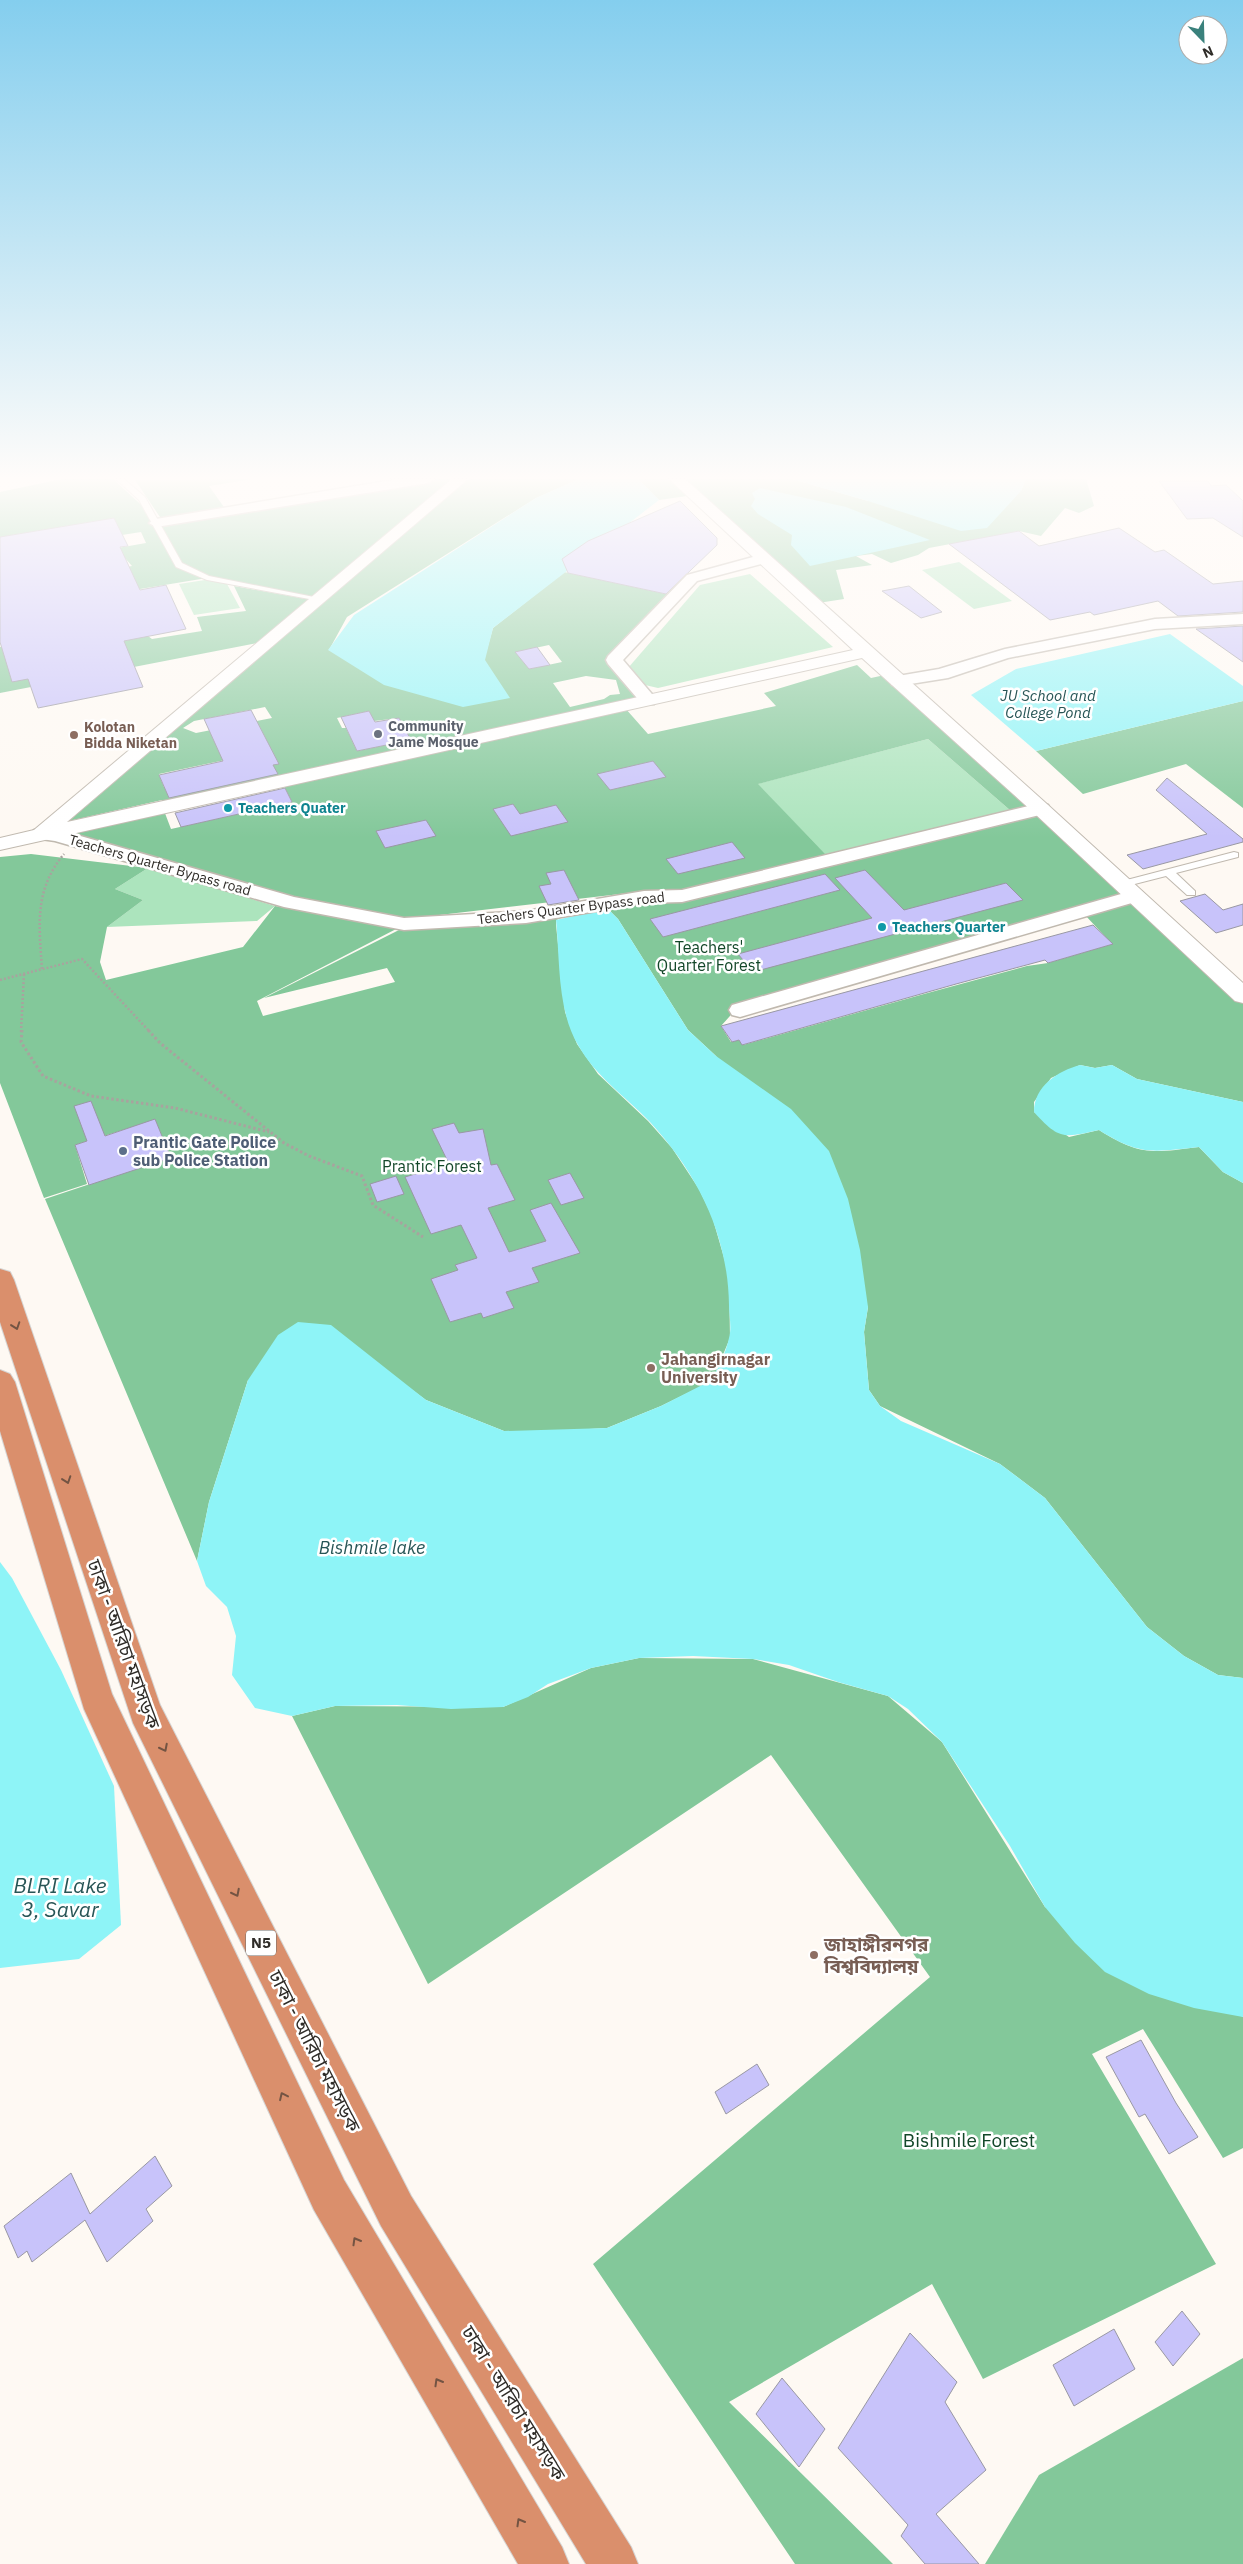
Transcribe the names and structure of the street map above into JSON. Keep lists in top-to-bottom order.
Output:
{
  "streets": {
    "highway": ["ঢাকা - আরিচা মহাসড়ক", "N5"],
    "street": ["Teachers Quarter Bypass road"]
  },
  "water": ["JU School and College Pond", "Bishmile lake", "BLRI Lake 3, Savar"],
  "parks": ["Teachers' Quarter Forest", "Prantic Forest", "Bishmile Forest"],
  "places": [
    "Community Jame Mosque",
    "Kolotan Bidda Niketan",
    "Teachers Quater",
    "Teachers Quarter",
    "Prantic Gate Police sub Police Station",
    "Jahangirnagar University",
    "জাহাঙ্গীরনগর বিশ্ববিদ্যালয়"
  ],
  "north": "bottom right"
}
